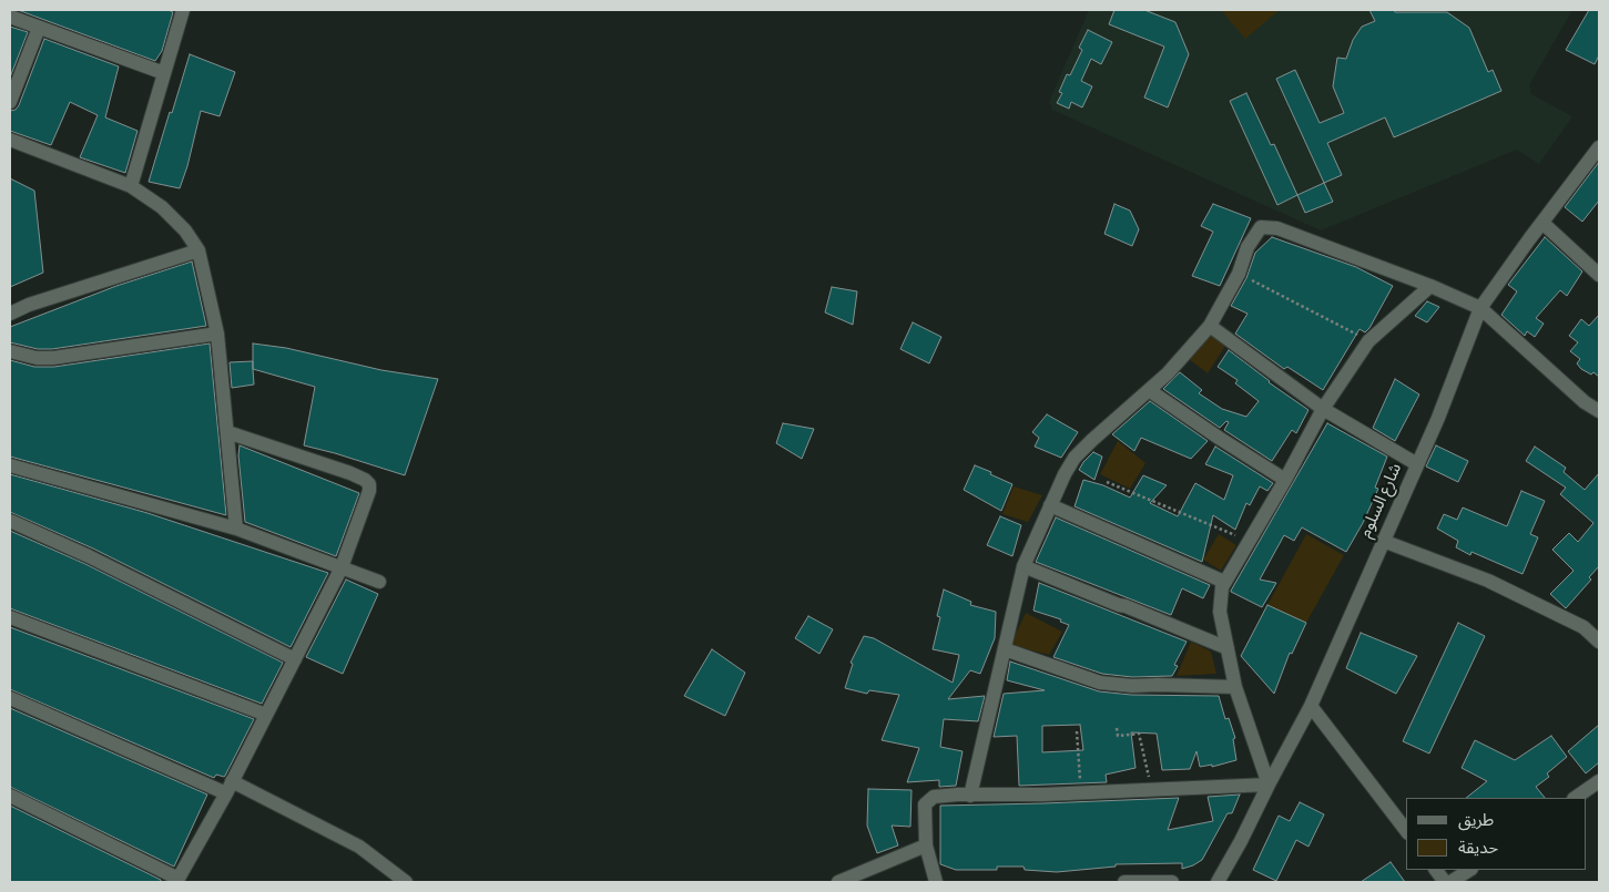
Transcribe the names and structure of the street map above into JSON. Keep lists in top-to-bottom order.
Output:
{
  "streets": {
    "street": ["شارع السلوم"]
  },
  "legend": ["طريق", "حديقة"]
}
